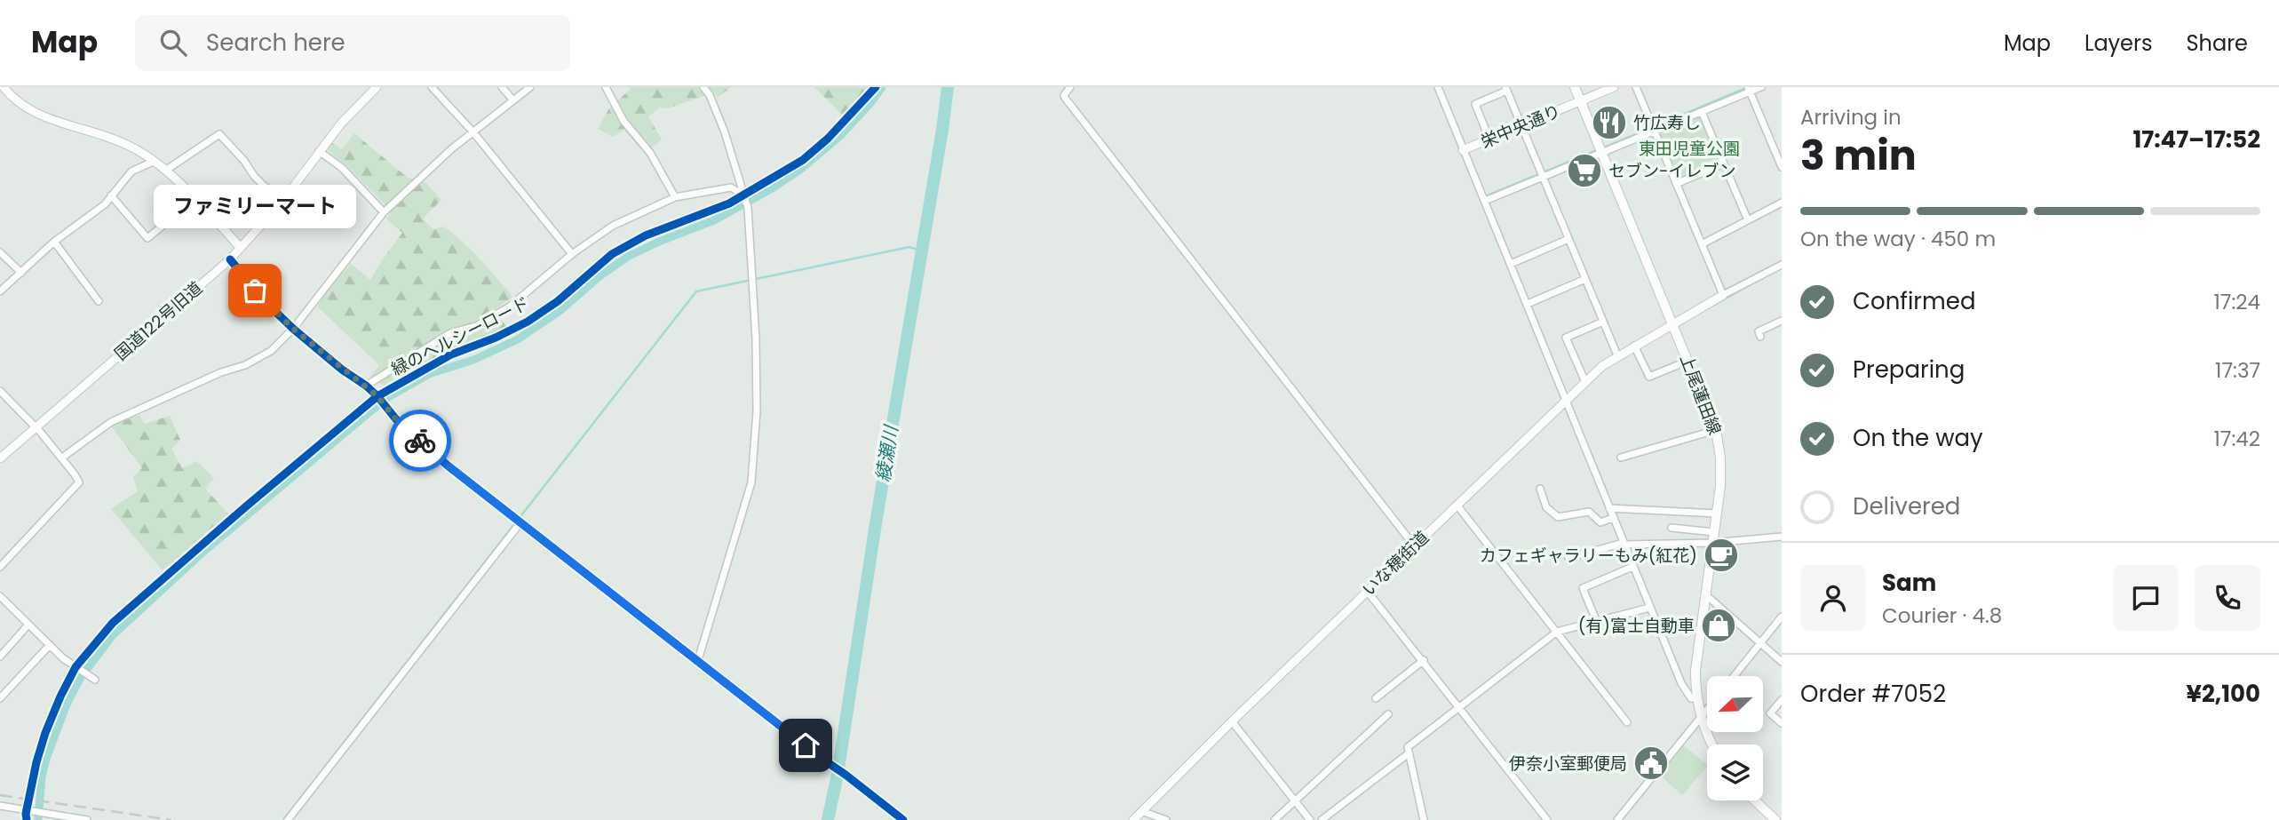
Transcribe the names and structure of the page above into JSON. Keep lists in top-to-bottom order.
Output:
{
  "streets": {
    "main road": ["上尾蓮田線"],
    "street": ["栄中央通り", "国道122号旧道", "いな穂街道"],
    "cycle path": ["緑のヘルシーロード"]
  },
  "crossings": [
    ["栄中央通り", "上尾蓮田線"],
    ["上尾蓮田線", "いな穂街道"]
  ],
  "water": ["綾瀬川"],
  "parks": ["東田児童公園"],
  "places": {
    "restaurant": ["竹広寿し"],
    "supermarket": ["セブン-イレブン"],
    "other": ["ファミリーマート"],
    "cafe": ["カフェギャラリーもみ(紅花)"],
    "shop": ["(有)富士自動車"],
    "public building": ["伊奈小室郵便局"]
  },
  "north": "bottom left",
  "page": {
    "header": "Map",
    "search": "Search here",
    "nav": ["Map", "Layers", "Share"],
    "heading": ["3 min", "Arriving in", "17:47–17:52"],
    "panel": [
      "Sam",
      "Courier · 4.8",
      "Order #7052",
      "¥2,100"
    ],
    "bubble": "ファミリーマート",
    "bar": "On the way · 450 m",
    "list": [
      ["Confirmed", "17:24"],
      ["Preparing", "17:37"],
      ["On the way", "17:42"],
      "Delivered"
    ]
  }
}
